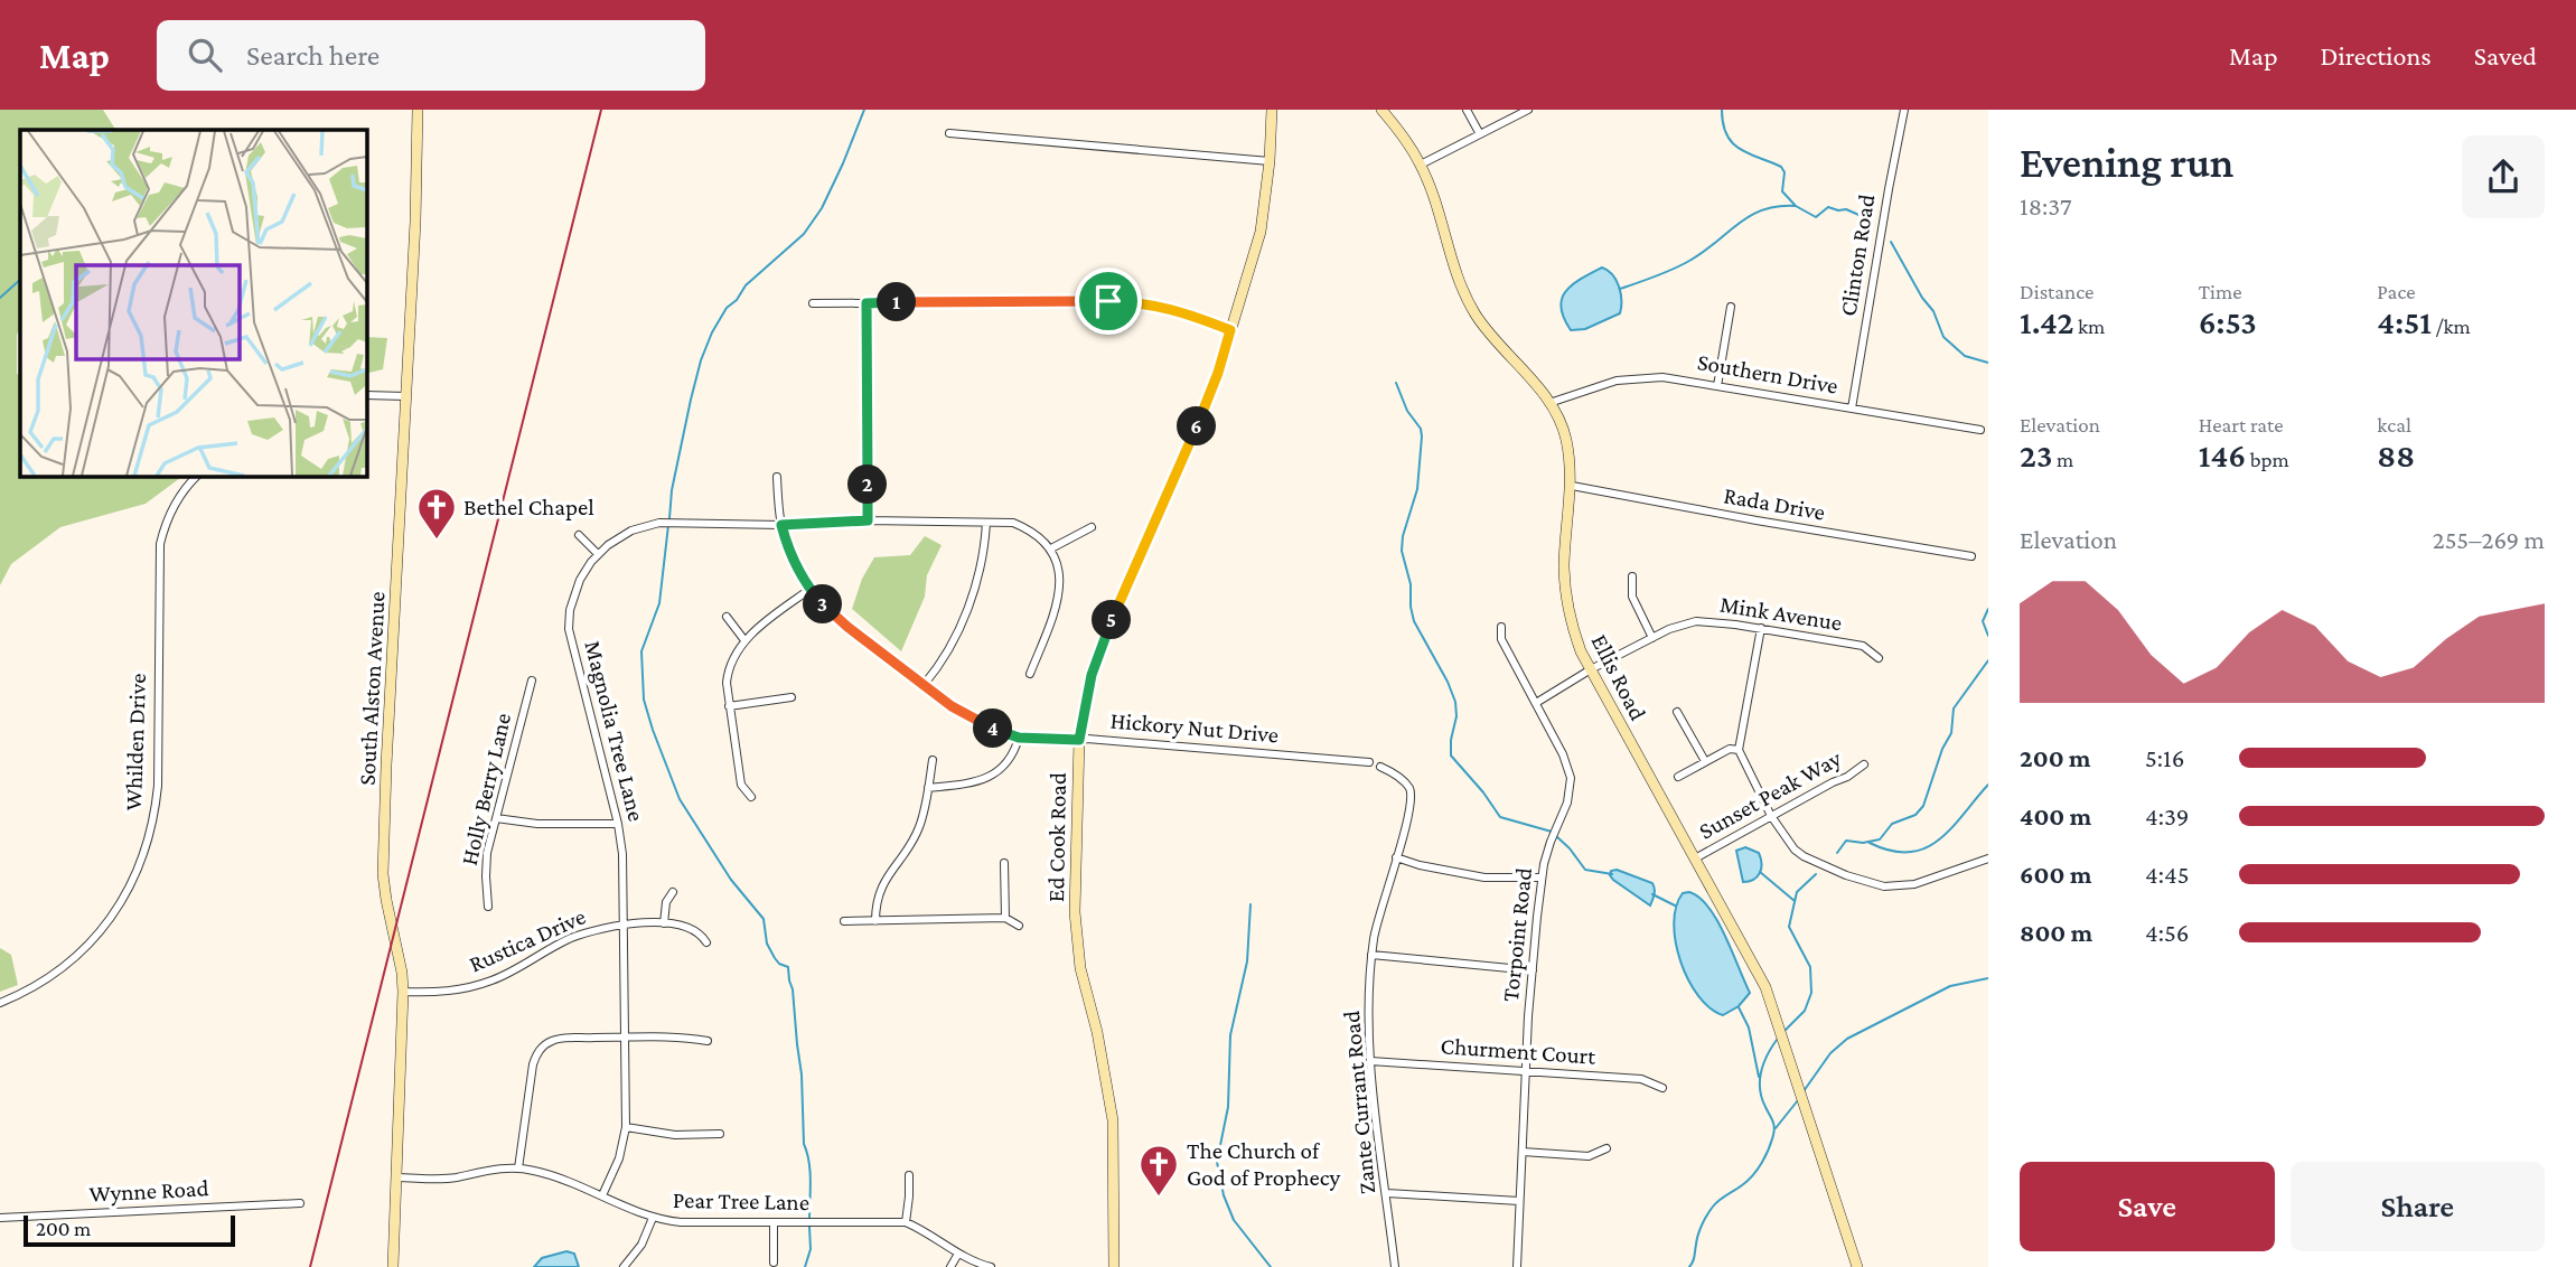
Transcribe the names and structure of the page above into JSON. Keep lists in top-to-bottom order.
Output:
{
  "streets": {
    "street": [
      "Clinton Road",
      "Southern Drive",
      "Rada Drive",
      "Mink Avenue",
      "Ellis Road",
      "South Alston Avenue",
      "Hickory Nut Drive",
      "Magnolia Tree Lane",
      "Whilden Drive",
      "Holly Berry Lane",
      "Sunset Peak Way",
      "Ed Cook Road",
      "Torpoint Road",
      "Rustica Drive",
      "Churment Court",
      "Zante Currant Road",
      "Wynne Road",
      "Pear Tree Lane"
    ]
  },
  "crossings": [
    ["Clinton Road", "Southern Drive"],
    ["Southern Drive", "Ellis Road"],
    ["Rada Drive", "Ellis Road"],
    ["Mink Avenue", "Ellis Road"],
    ["Mink Avenue", "Torpoint Road"],
    ["Ellis Road", "Sunset Peak Way"],
    ["South Alston Avenue", "Rustica Drive"],
    ["South Alston Avenue", "Pear Tree Lane"],
    ["Hickory Nut Drive", "Magnolia Tree Lane"],
    ["Hickory Nut Drive", "Ed Cook Road"],
    ["Magnolia Tree Lane", "Rustica Drive"],
    ["Magnolia Tree Lane", "Pear Tree Lane"],
    ["Torpoint Road", "Churment Court"],
    ["Churment Court", "Zante Currant Road"]
  ],
  "places": {
    "church": ["Bethel Chapel", "The Church of God of Prophecy"]
  },
  "scale_bar": "200 m",
  "page": {
    "header": "Map",
    "search": "Search here",
    "nav": ["Map", "Directions", "Saved"],
    "heading": ["Evening run", "18:37"],
    "stats": [
      ["Distance", "1.42 km"],
      ["Time", "6:53"],
      ["Pace", "4:51 /km"],
      ["Elevation", "23 m"],
      ["Heart rate", "146 bpm"],
      ["kcal", "88"]
    ],
    "pins": [
      "1",
      "6",
      "2",
      "3",
      "5",
      "4"
    ],
    "chart": ["Elevation", "255–269 m"],
    "list": [
      {
        "name": "200 m",
        "note": "5:16"
      },
      {
        "name": "400 m",
        "note": "4:39"
      },
      {
        "name": "600 m",
        "note": "4:45"
      },
      {
        "name": "800 m",
        "note": "4:56"
      }
    ],
    "buttons": ["Save", "Share"],
    "scale": "200 m"
  }
}
